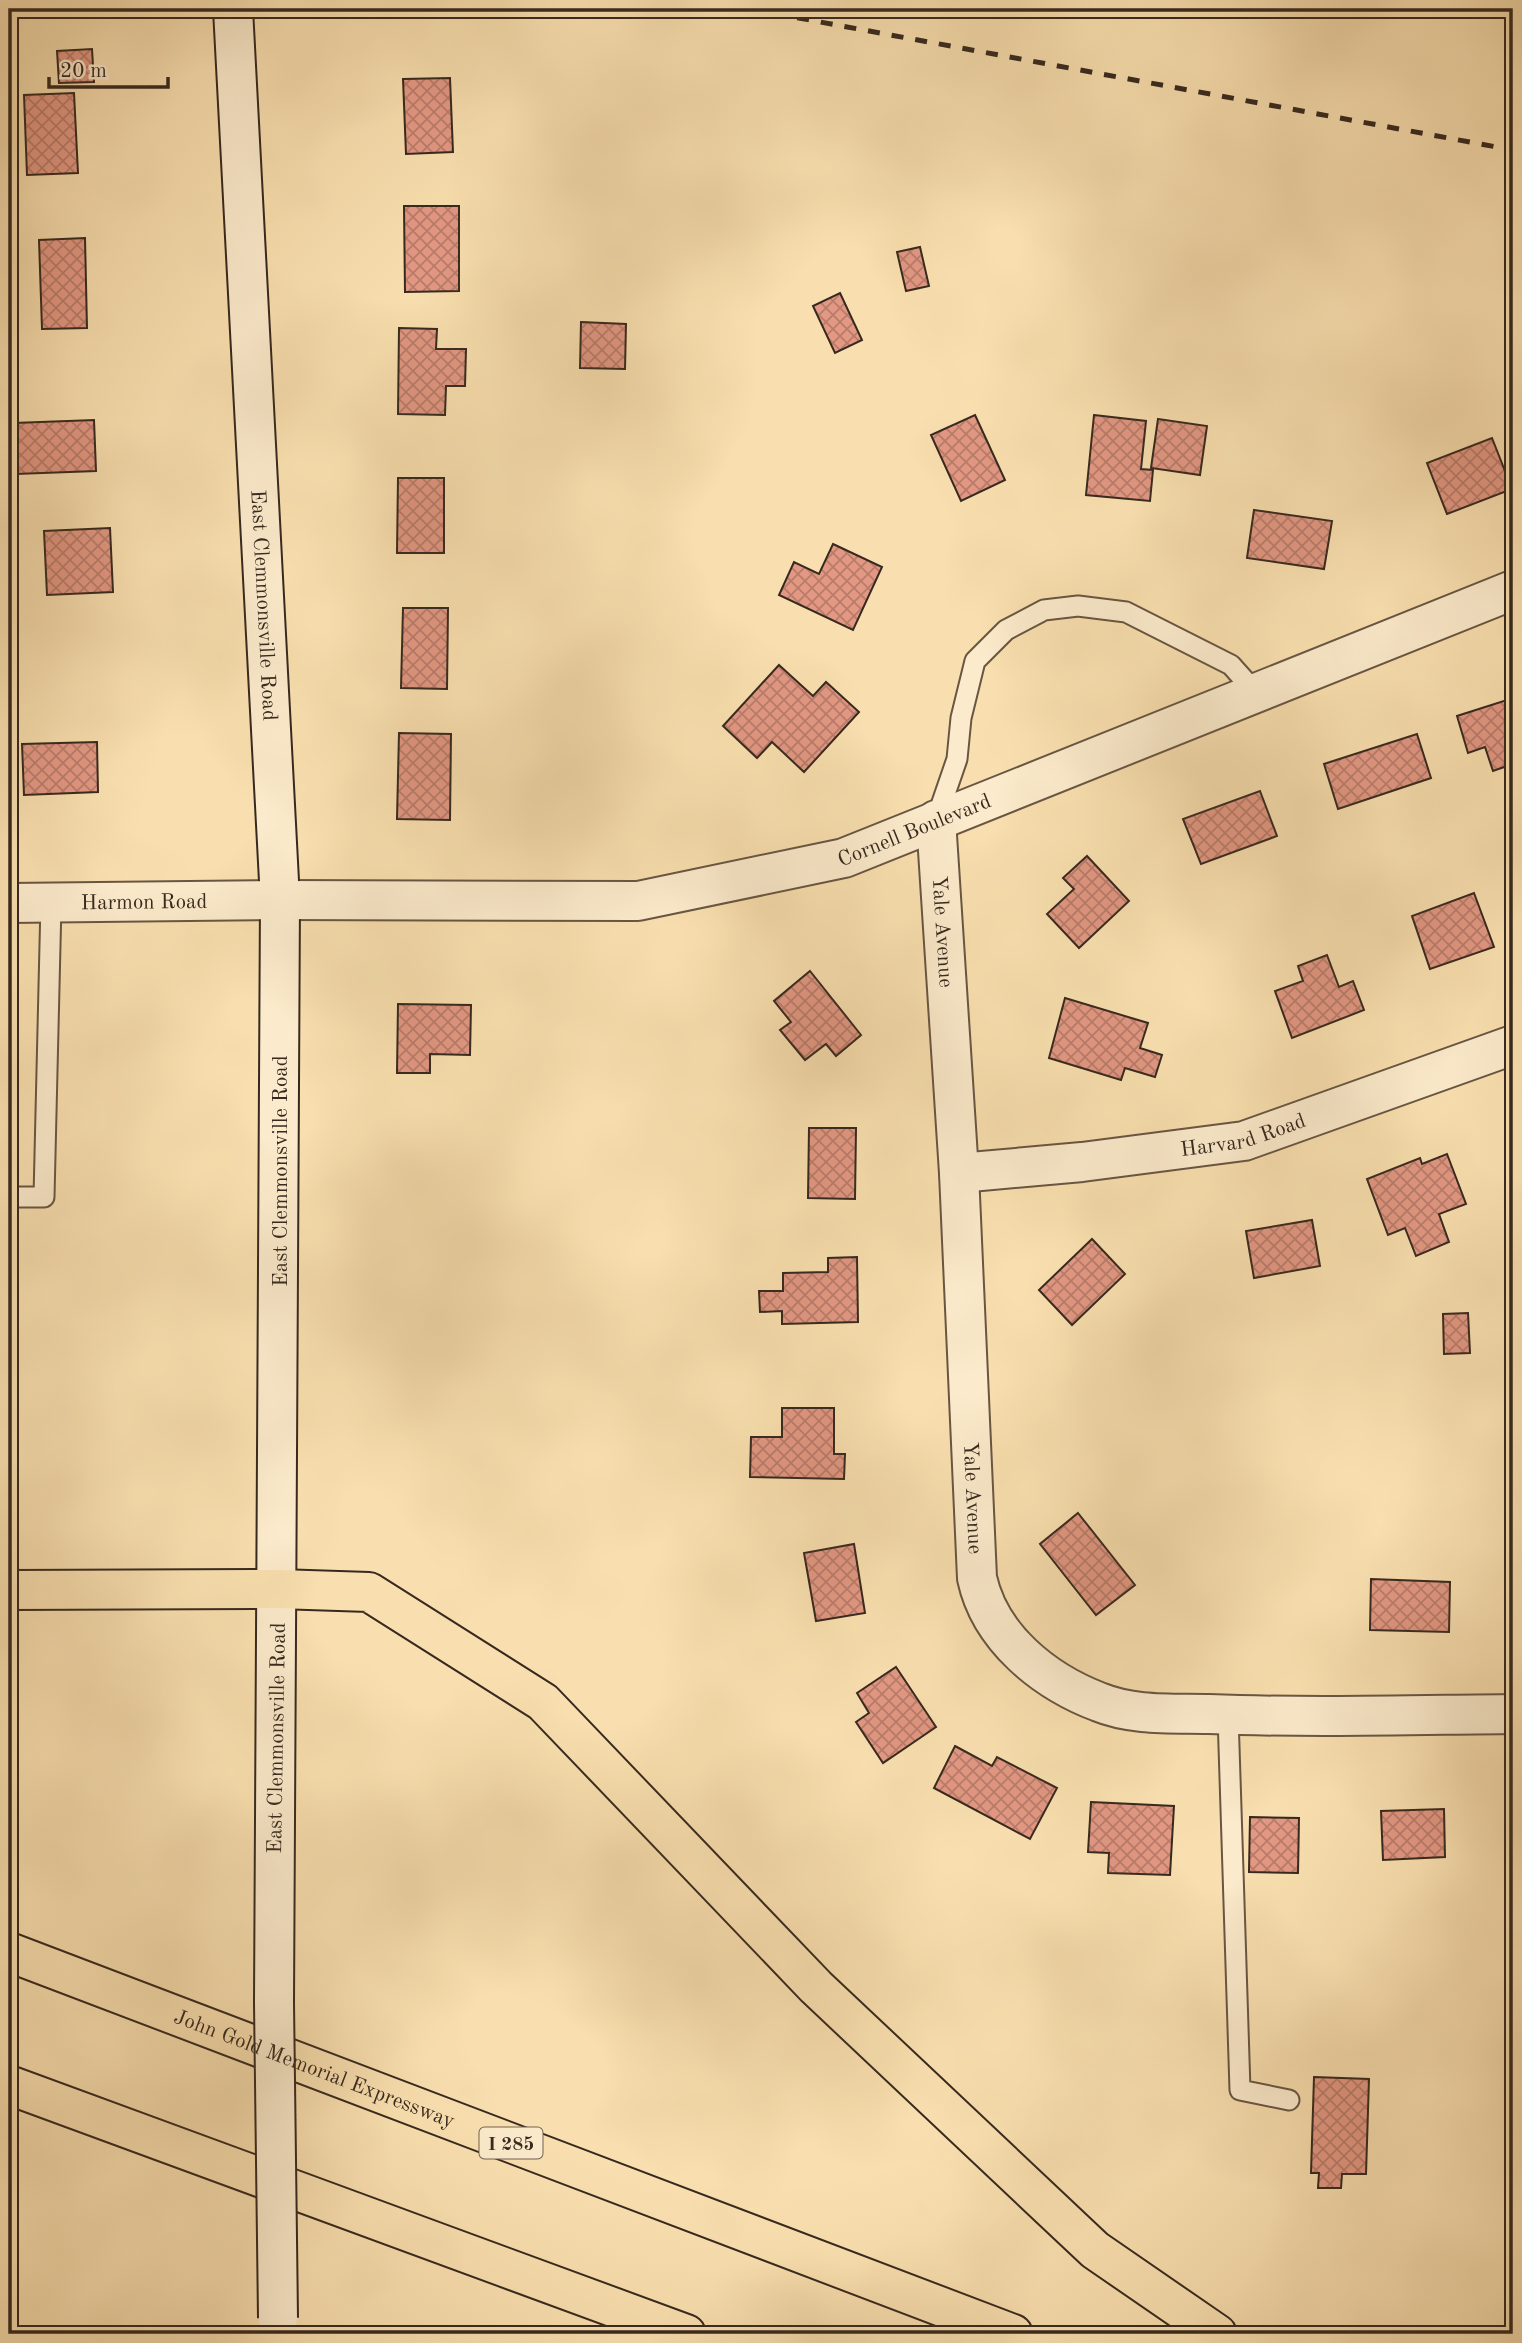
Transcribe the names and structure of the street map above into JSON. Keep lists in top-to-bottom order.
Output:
{
  "streets": {
    "highway": ["John Gold Memorial Expressway", "I 285"],
    "street": [
      "East Clemmonsville Road",
      "Cornell Boulevard",
      "Harmon Road",
      "Yale Avenue",
      "Harvard Road"
    ]
  },
  "crossings": [
    ["East Clemmonsville Road", "Cornell Boulevard"],
    ["East Clemmonsville Road", "Harmon Road"],
    ["Cornell Boulevard", "Harmon Road"],
    ["Cornell Boulevard", "Yale Avenue"],
    ["Yale Avenue", "Harvard Road"]
  ],
  "scale_bar": "20 m"
}
